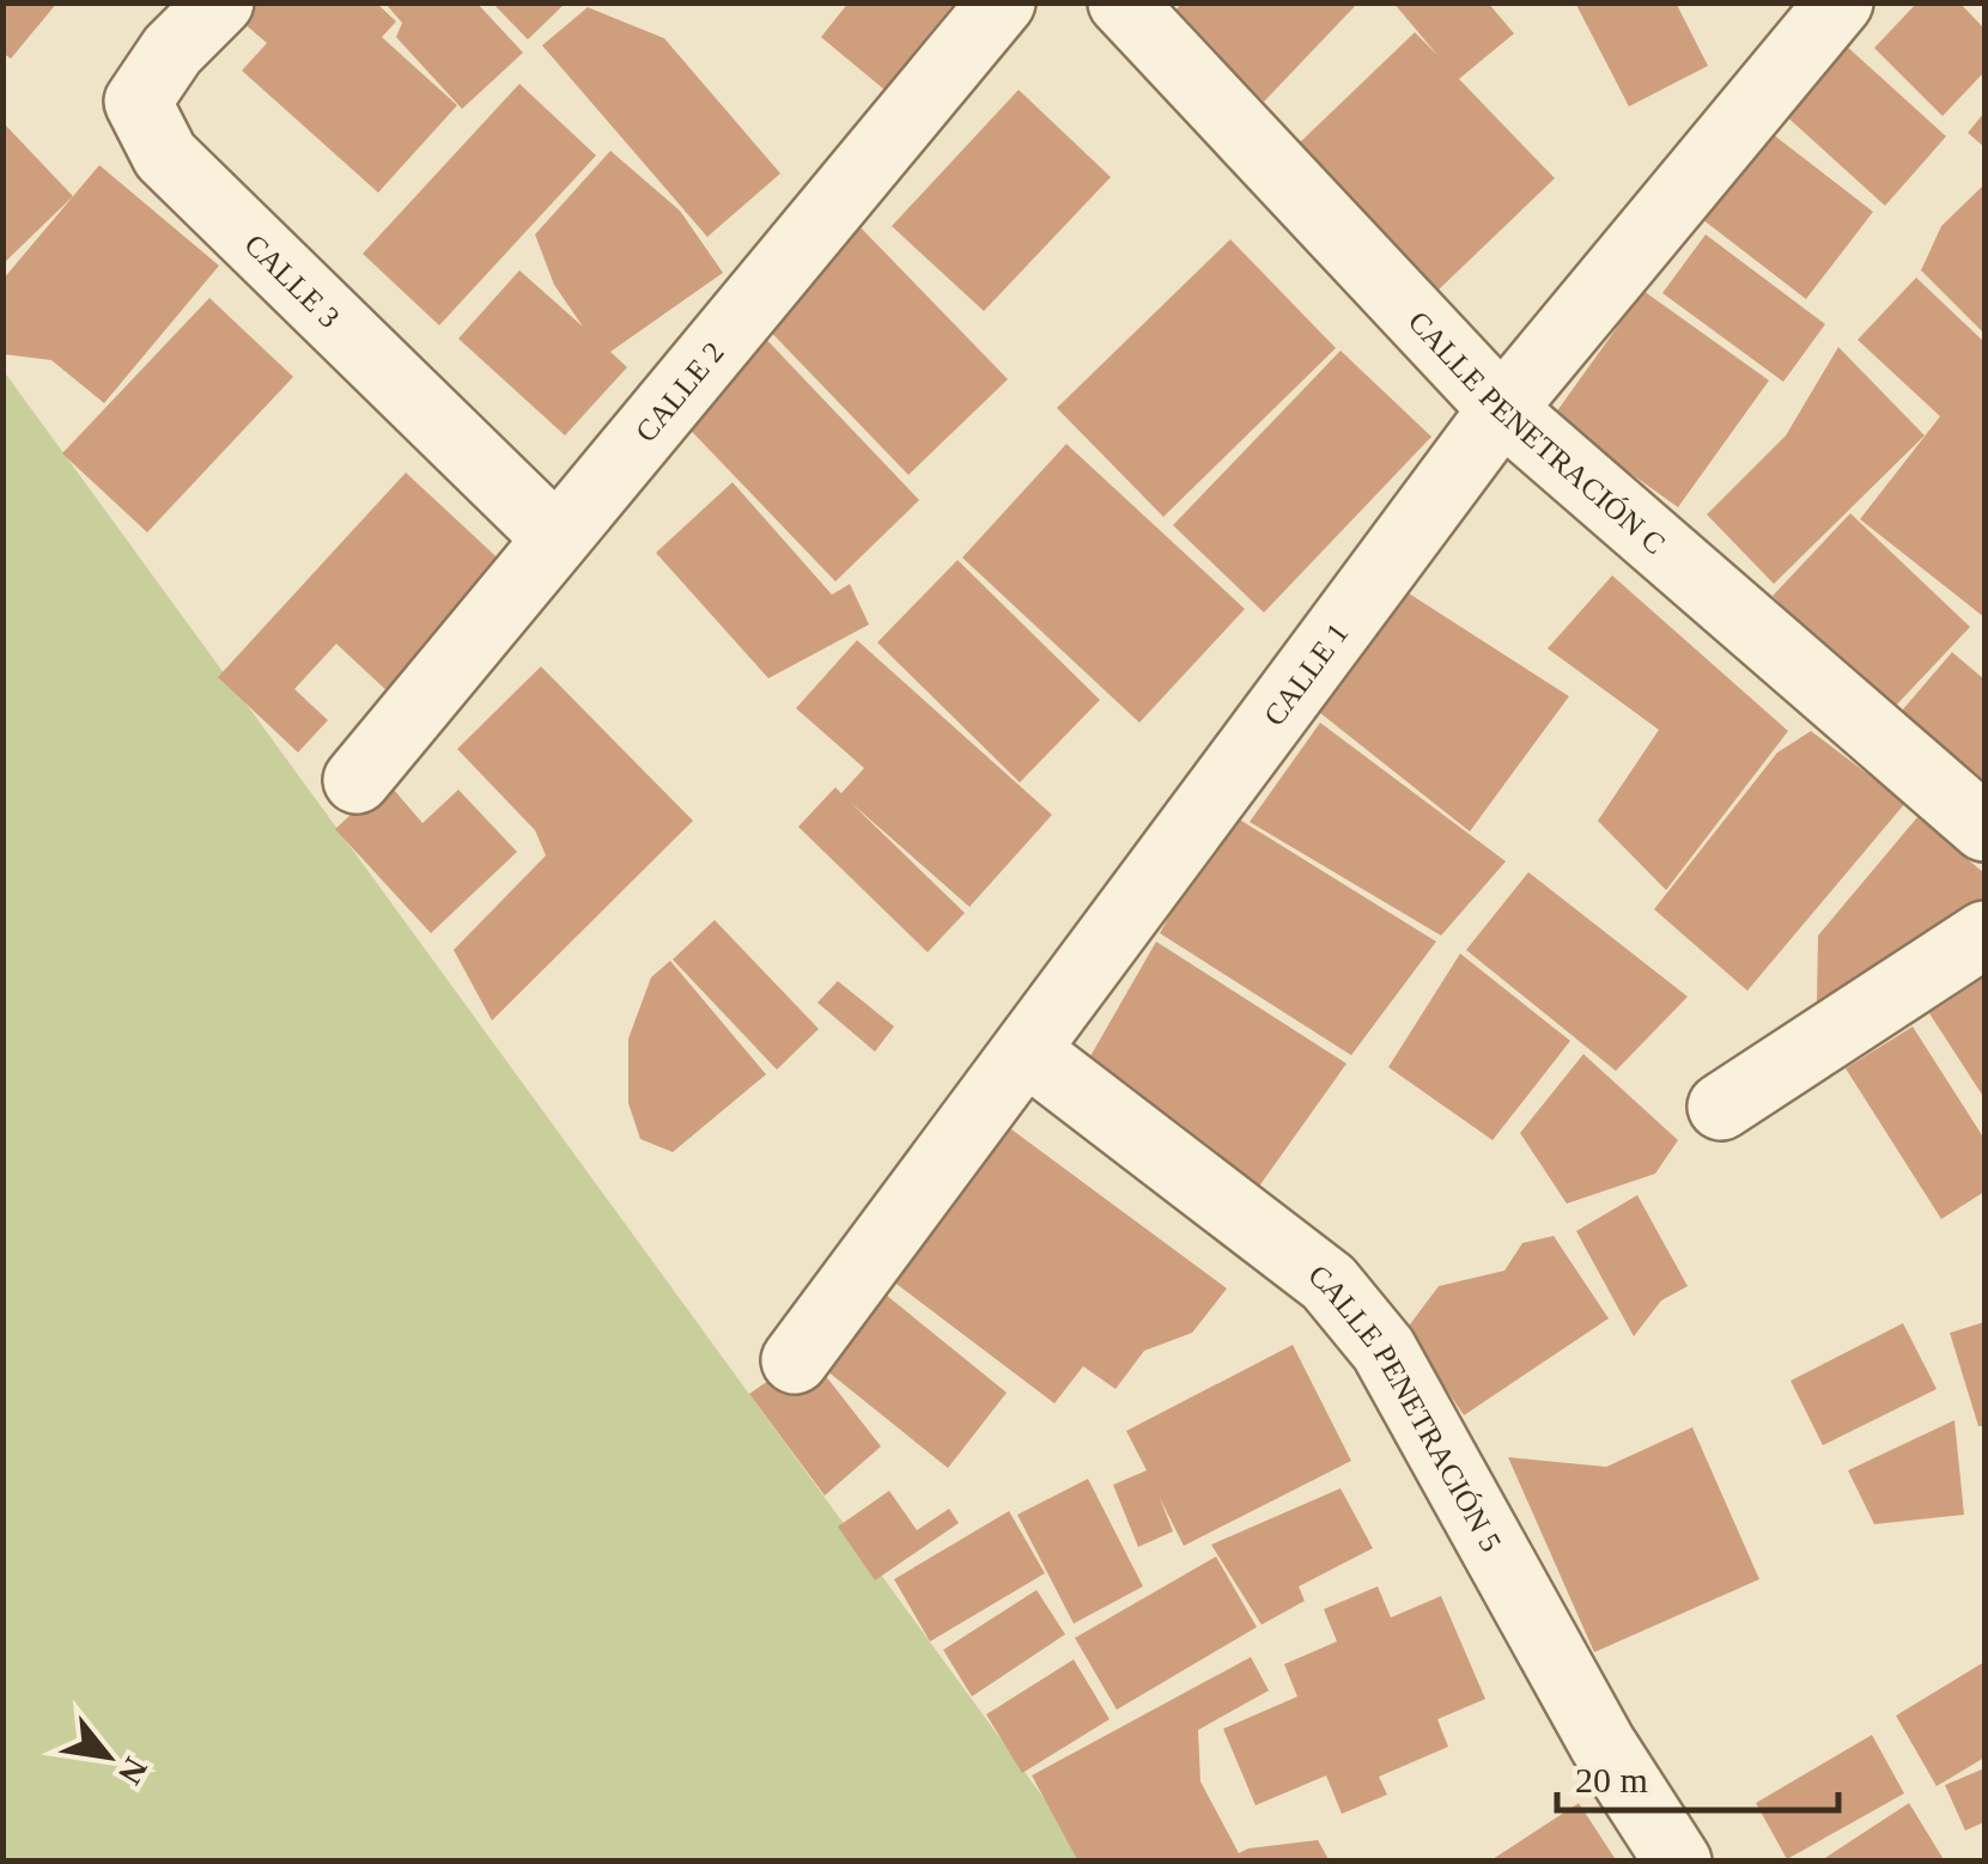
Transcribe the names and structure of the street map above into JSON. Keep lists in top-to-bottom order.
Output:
{
  "streets": {
    "street": [
      "CALLE 3",
      "CALLE 2",
      "CALLE PENETRACIÓN C",
      "CALLE 1",
      "CALLE PENETRACIÓN 5"
    ]
  },
  "crossings": [
    ["CALLE 3", "CALLE 2"],
    ["CALLE PENETRACIÓN C", "CALLE 1"],
    ["CALLE 1", "CALLE PENETRACIÓN 5"]
  ],
  "scale_bar": "20 m",
  "north": "bottom right"
}
